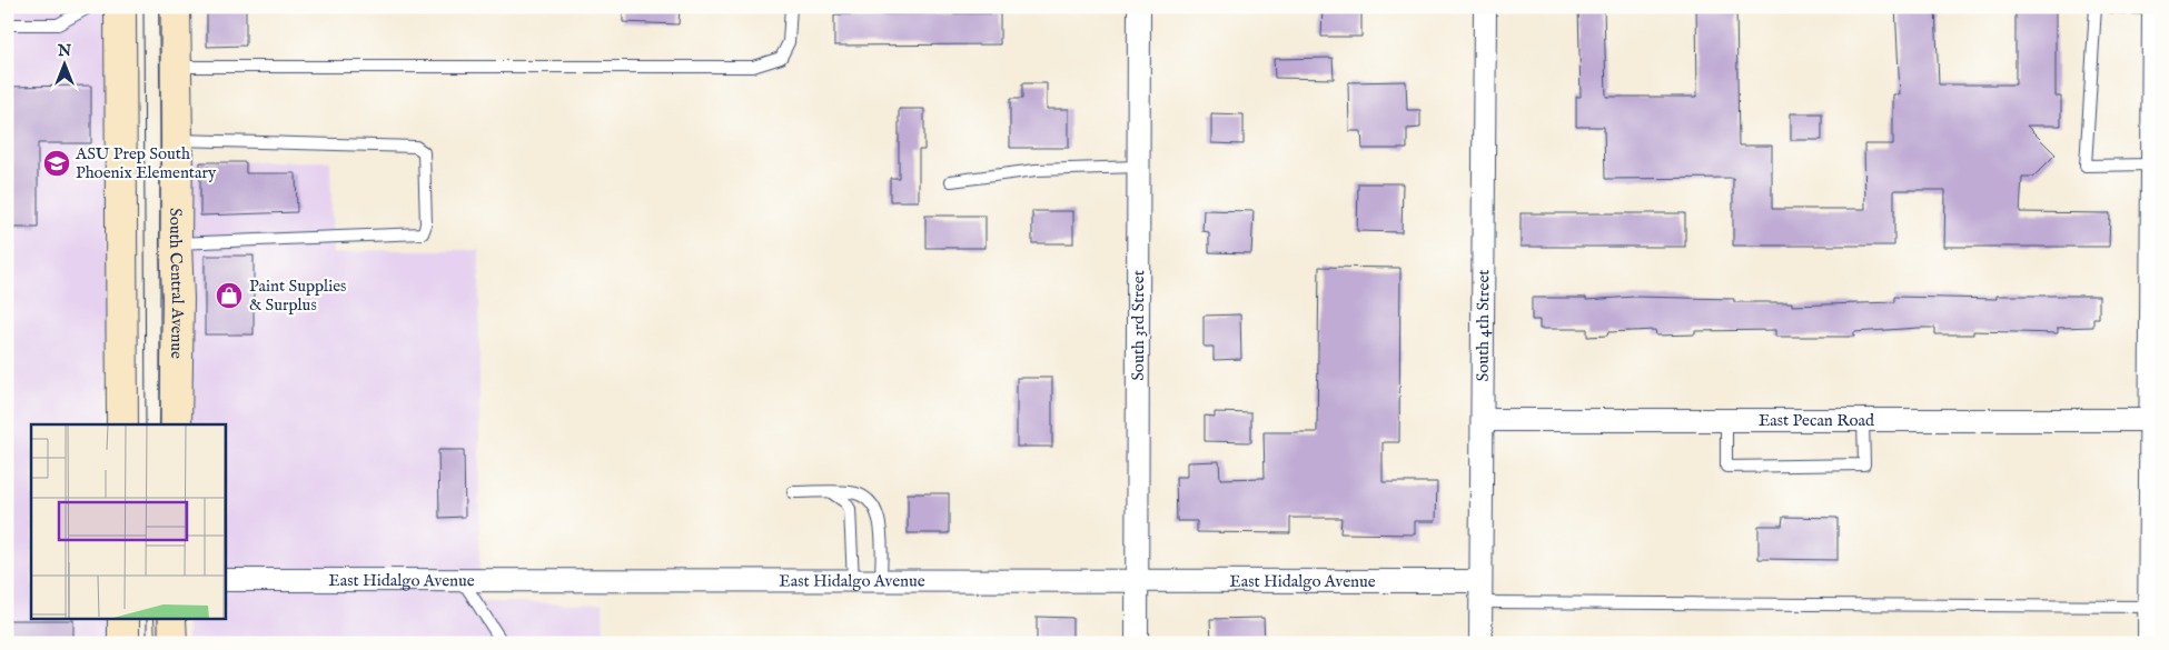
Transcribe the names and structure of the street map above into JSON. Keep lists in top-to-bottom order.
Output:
{
  "streets": {
    "main road": ["South Central Avenue"],
    "street": [
      "South 3rd Street",
      "South 4th Street",
      "East Pecan Road",
      "East Hidalgo Avenue"
    ]
  },
  "crossings": [
    ["South 3rd Street", "East Hidalgo Avenue"],
    ["South 4th Street", "East Pecan Road"],
    ["South 4th Street", "East Hidalgo Avenue"]
  ],
  "places": {
    "school or university": ["ASU Prep South Phoenix Elementary"],
    "shop": ["Paint Supplies & Surplus"]
  },
  "north": "top"
}
